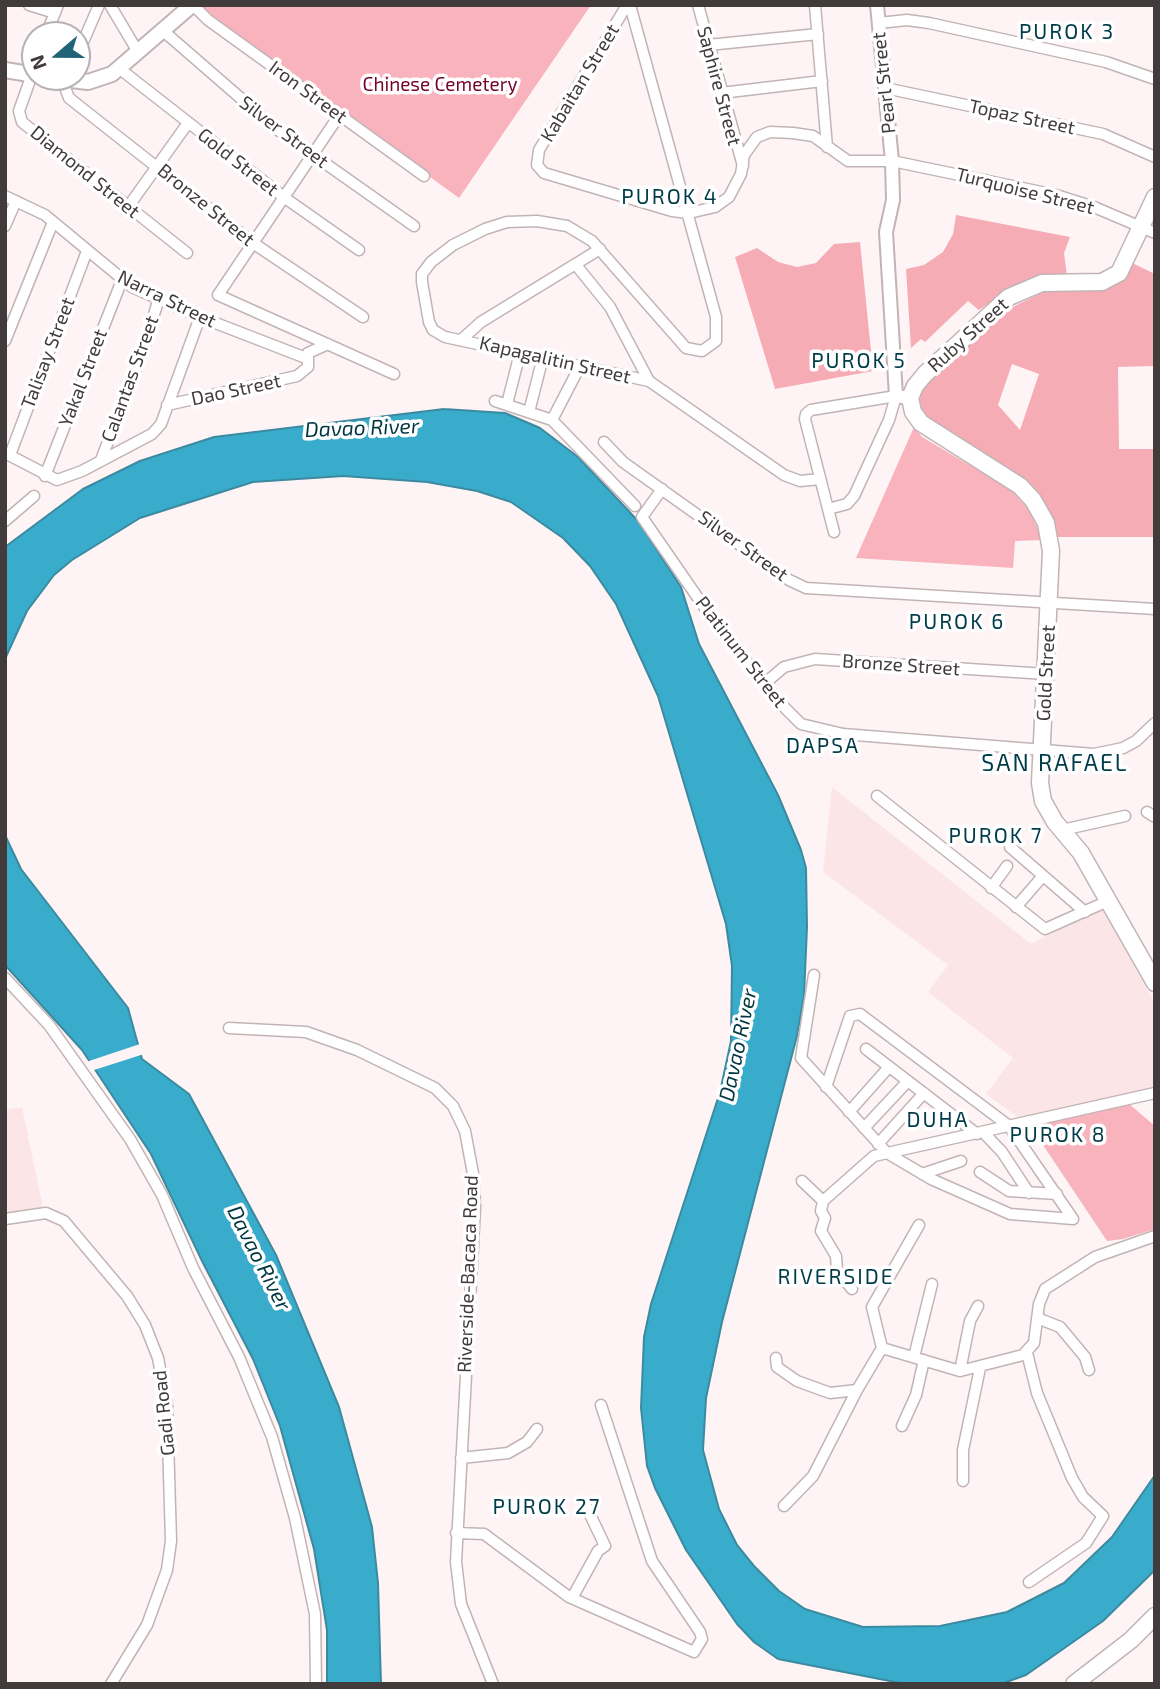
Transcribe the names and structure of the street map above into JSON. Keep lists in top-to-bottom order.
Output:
{
  "streets": {
    "main road": ["Gold Street", "Ruby Street"],
    "street": [
      "Kabaitan Street",
      "Pearl Street",
      "Saphire Street",
      "Iron Street",
      "Topaz Street",
      "Silver Street",
      "Diamond Street",
      "Turquoise Street",
      "Bronze Street",
      "Narra Street",
      "Talisay Street",
      "Kapagalitin Street",
      "Yakal Street",
      "Calantas Street",
      "Dao Street",
      "Platinum Street",
      "Riverside-Bacaca Road",
      "Gadi Road"
    ]
  },
  "crossings": [
    ["Kabaitan Street", "Turquoise Street"],
    ["Pearl Street", "Topaz Street"],
    ["Pearl Street", "Gold Street"],
    ["Pearl Street", "Turquoise Street"],
    ["Pearl Street", "Ruby Street"],
    ["Saphire Street", "Turquoise Street"],
    ["Silver Street", "Gold Street"],
    ["Silver Street", "Platinum Street"],
    ["Gold Street", "Bronze Street"],
    ["Gold Street", "Ruby Street"],
    ["Gold Street", "Platinum Street"],
    ["Turquoise Street", "Ruby Street"],
    ["Bronze Street", "Platinum Street"],
    ["Narra Street", "Talisay Street"],
    ["Narra Street", "Yakal Street"],
    ["Narra Street", "Calantas Street"],
    ["Narra Street", "Dao Street"]
  ],
  "districts": [
    "PUROK 3",
    "PUROK 4",
    "PUROK 5",
    "PUROK 6",
    "DAPSA",
    "SAN RAFAEL",
    "PUROK 7",
    "DUHA",
    "PUROK 8",
    "RIVERSIDE",
    "PUROK 27"
  ],
  "water": ["Davao River"],
  "parks": ["Chinese Cemetery"],
  "north": "left"
}
